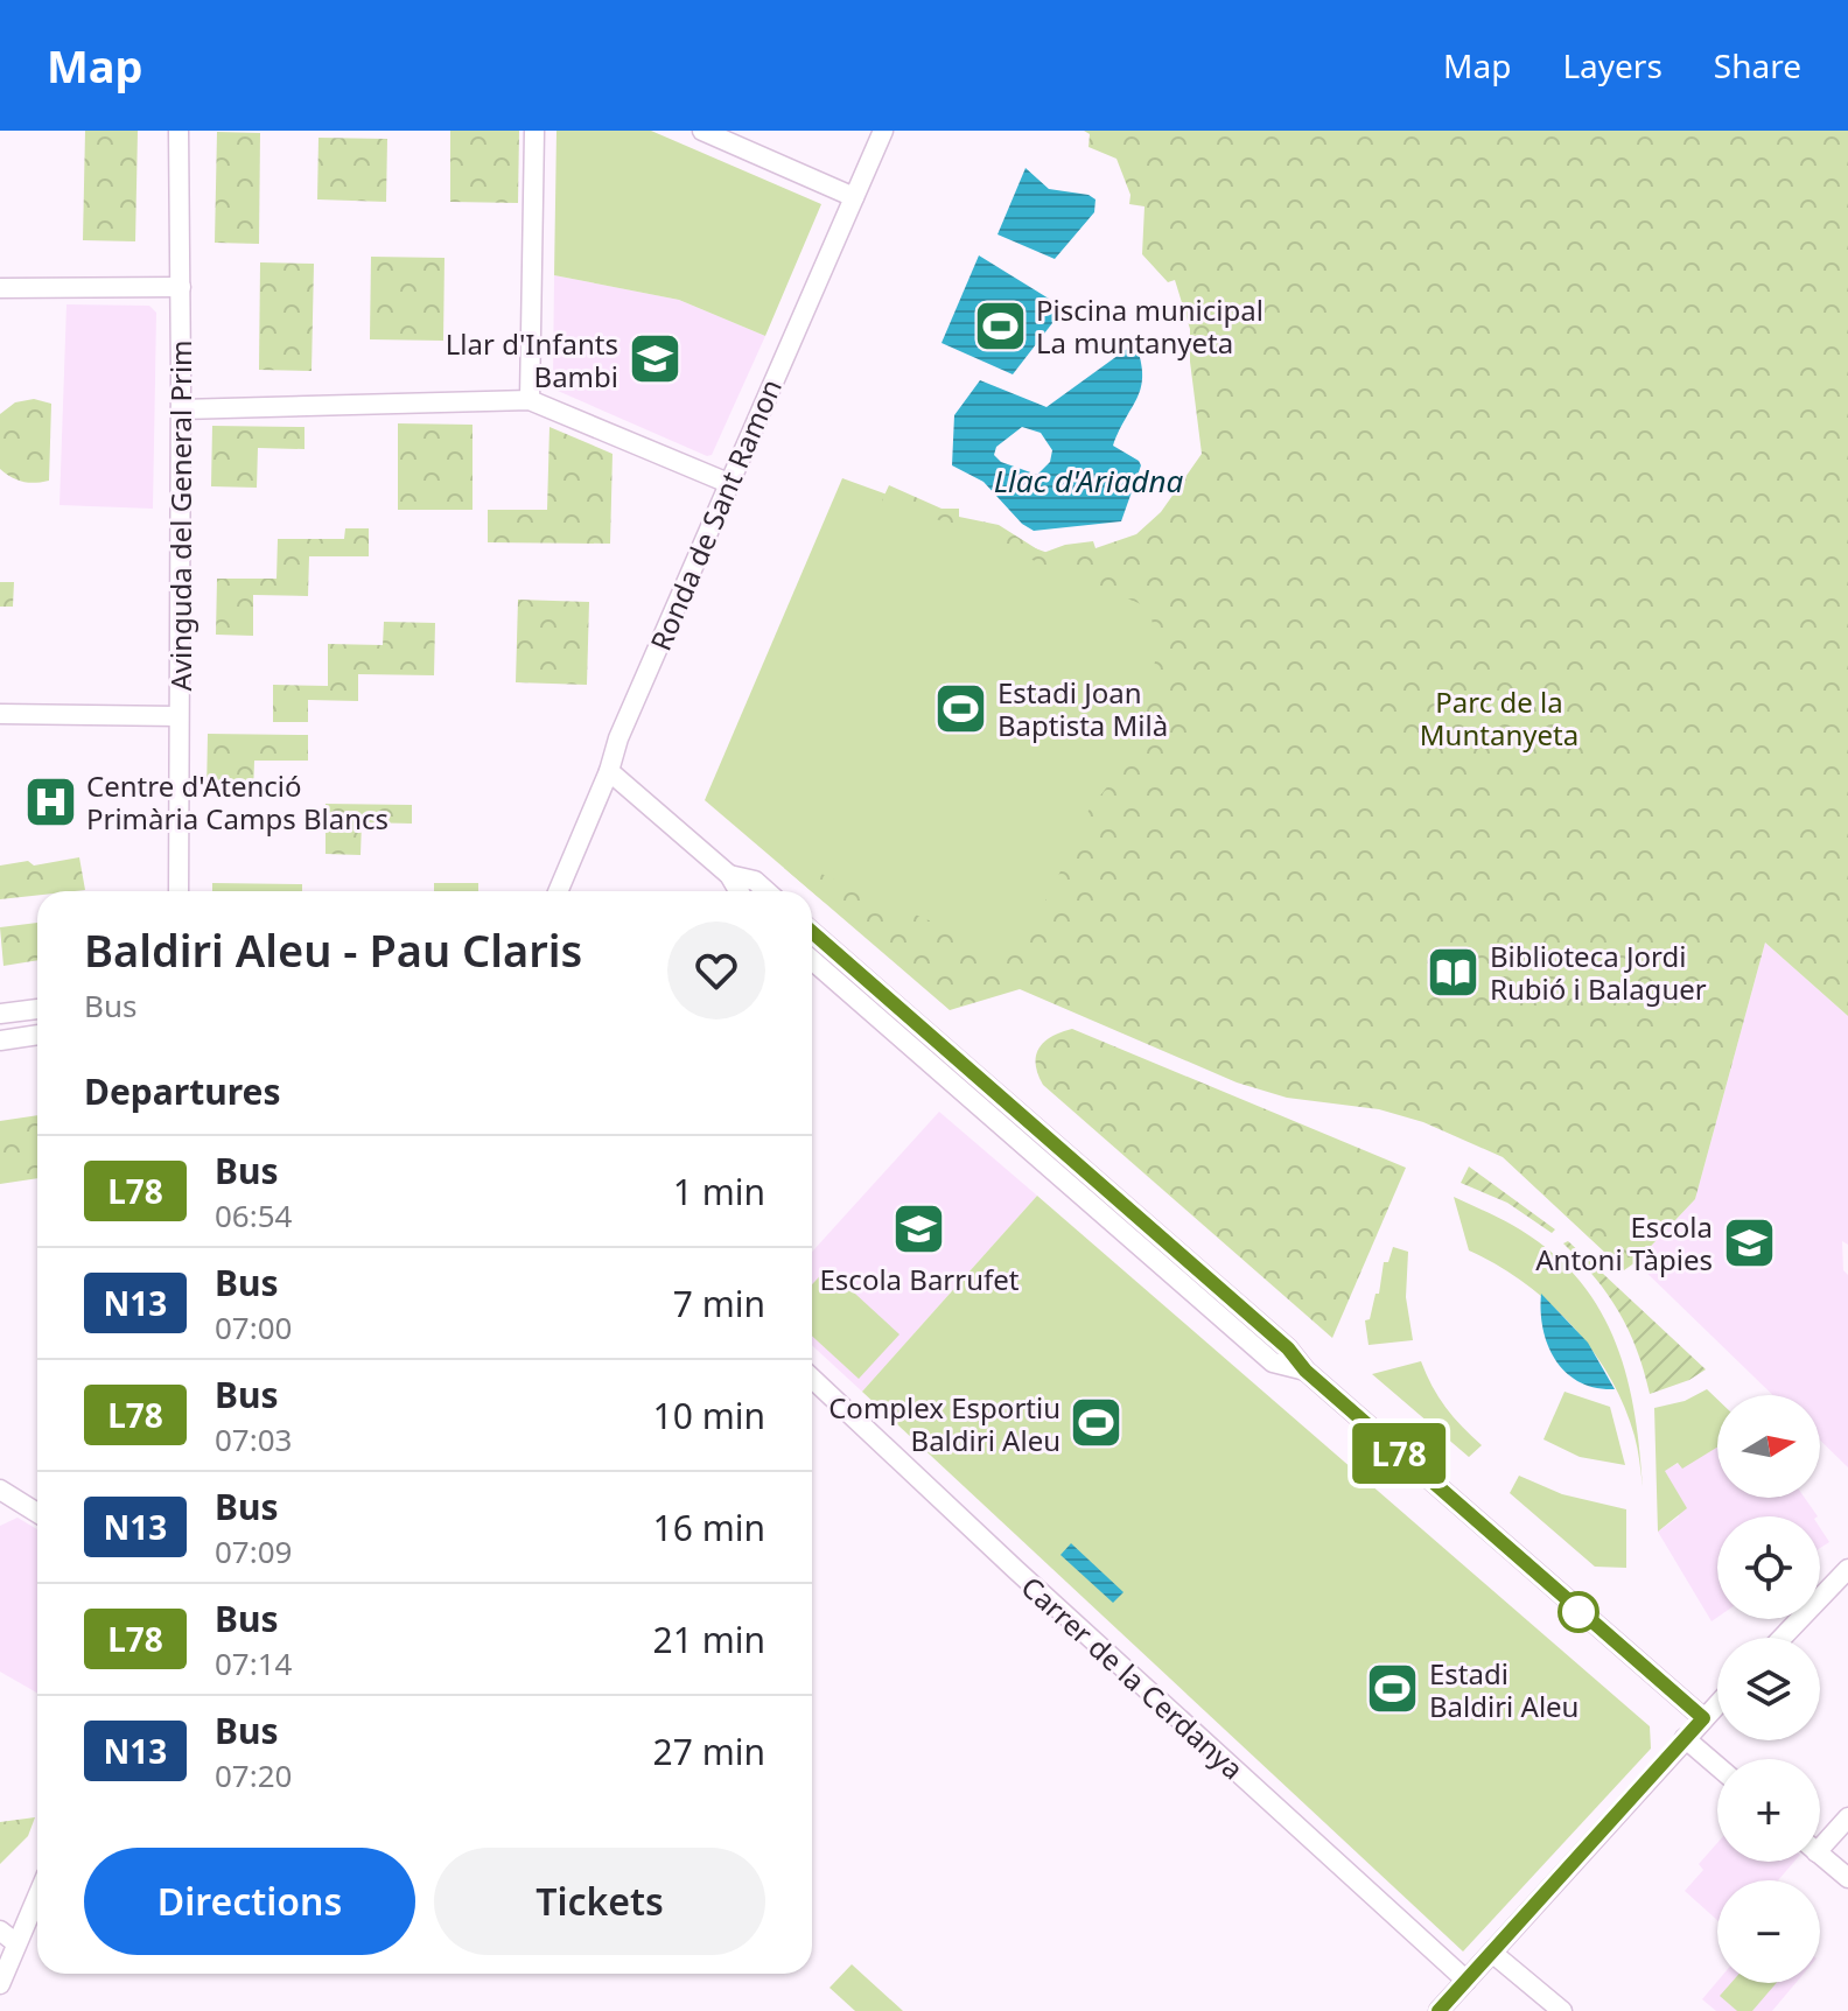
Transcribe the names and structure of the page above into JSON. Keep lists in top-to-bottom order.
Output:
{
  "streets": {
    "street": ["Ronda de Sant Ramon", "Avinguda del General Prim", "Carrer de la Cerdanya"]
  },
  "water": ["Llac d'Ariadna"],
  "parks": ["Parc de la Muntanyeta"],
  "places": {
    "sports": [
      "Piscina municipal La muntanyeta",
      "Estadi Joan Baptista Milà",
      "Complex Esportiu Baldiri Aleu",
      "Estadi Baldiri Aleu"
    ],
    "school or university": ["Llar d'Infants Bambi", "Escola Barrufet", "Escola Antoni Tàpies"],
    "hospital": ["Centre d'Atenció Primària Camps Blancs"],
    "library": ["Biblioteca Jordi Rubió i Balaguer"]
  },
  "lines": ["bus line L78"],
  "north": "right",
  "page": {
    "header": "Map",
    "nav": ["Map", "Layers", "Share"],
    "on_map": "L78",
    "heading": [
      ["Baldiri Aleu - Pau Claris", "Bus"],
      "Departures"
    ],
    "list": [
      {
        "mark": "L78",
        "name": "Bus",
        "note": "06:54",
        "value": "1 min"
      },
      {
        "mark": "N13",
        "name": "Bus",
        "note": "07:00",
        "value": "7 min"
      },
      {
        "mark": "L78",
        "name": "Bus",
        "note": "07:03",
        "value": "10 min"
      },
      {
        "mark": "N13",
        "name": "Bus",
        "note": "07:09",
        "value": "16 min"
      },
      {
        "mark": "L78",
        "name": "Bus",
        "note": "07:14",
        "value": "21 min"
      },
      {
        "mark": "N13",
        "name": "Bus",
        "note": "07:20",
        "value": "27 min"
      }
    ],
    "map_buttons": ["+", "−"],
    "buttons": ["Directions", "Tickets"]
  }
}
